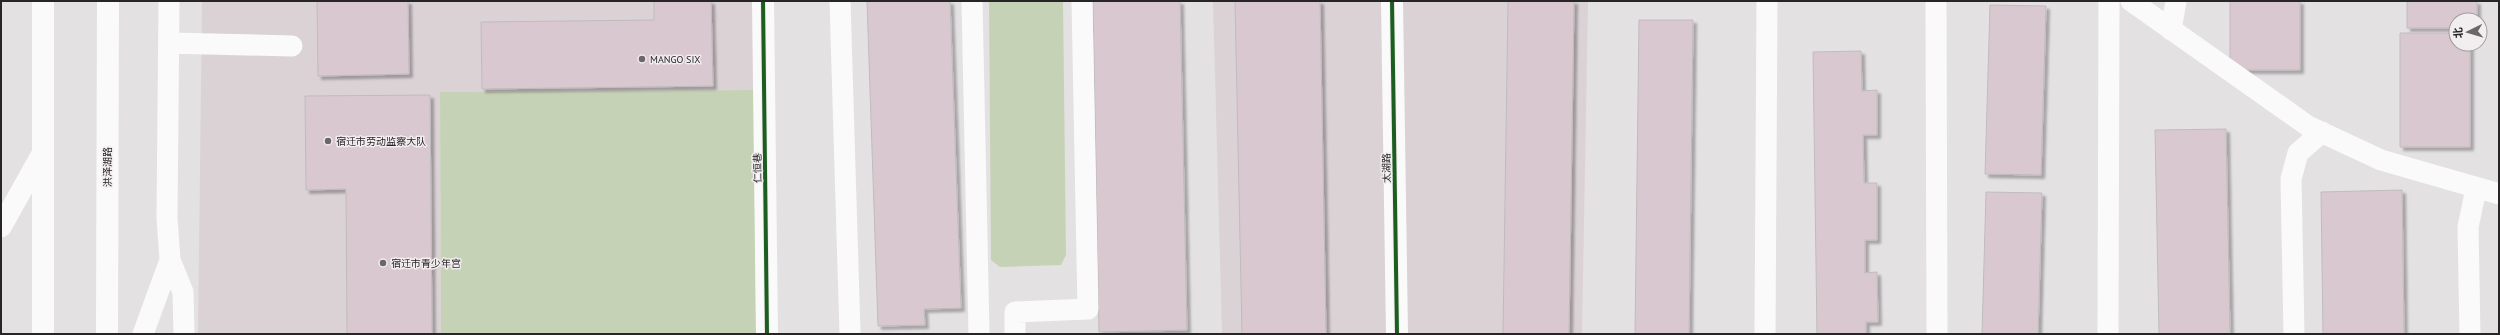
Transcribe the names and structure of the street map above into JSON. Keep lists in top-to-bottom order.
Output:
{
  "streets": {
    "main road": ["洪泽湖路", "仁恒巷", "太湖路"]
  },
  "places": ["MANGO SIX", "宿迁市劳动监察大队", "宿迁市青少年宫"],
  "north": "left"
}
